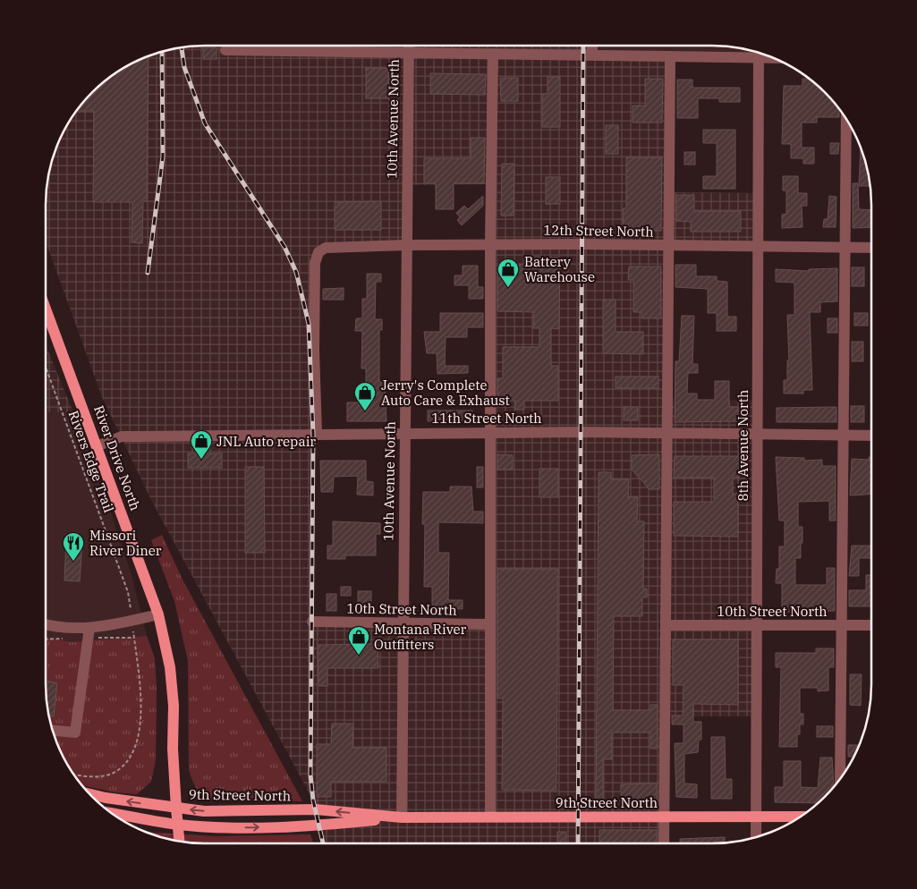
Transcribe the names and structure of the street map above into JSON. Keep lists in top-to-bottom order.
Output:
{
  "streets": {
    "main road": ["River Drive North", "9th Street North"],
    "street": [
      "10th Avenue North",
      "12th Street North",
      "11th Street North",
      "8th Avenue North",
      "10th Street North"
    ],
    "path": ["Rivers Edge Trail"]
  },
  "crossings": [
    ["10th Avenue North", "12th Street North"],
    ["10th Avenue North", "11th Street North"],
    ["10th Avenue North", "10th Street North"],
    ["10th Avenue North", "9th Street North"],
    ["12th Street North", "11th Street North"],
    ["12th Street North", "8th Avenue North"],
    ["11th Street North", "8th Avenue North"],
    ["11th Street North", "River Drive North"],
    ["8th Avenue North", "10th Street North"],
    ["8th Avenue North", "9th Street North"],
    ["River Drive North", "9th Street North"]
  ],
  "places": {
    "shop": [
      "Battery Warehouse",
      "Jerry's Complete Auto Care & Exhaust",
      "JNL Auto repair",
      "Montana River Outfitters"
    ],
    "restaurant": ["Missori River Diner"]
  }
}
